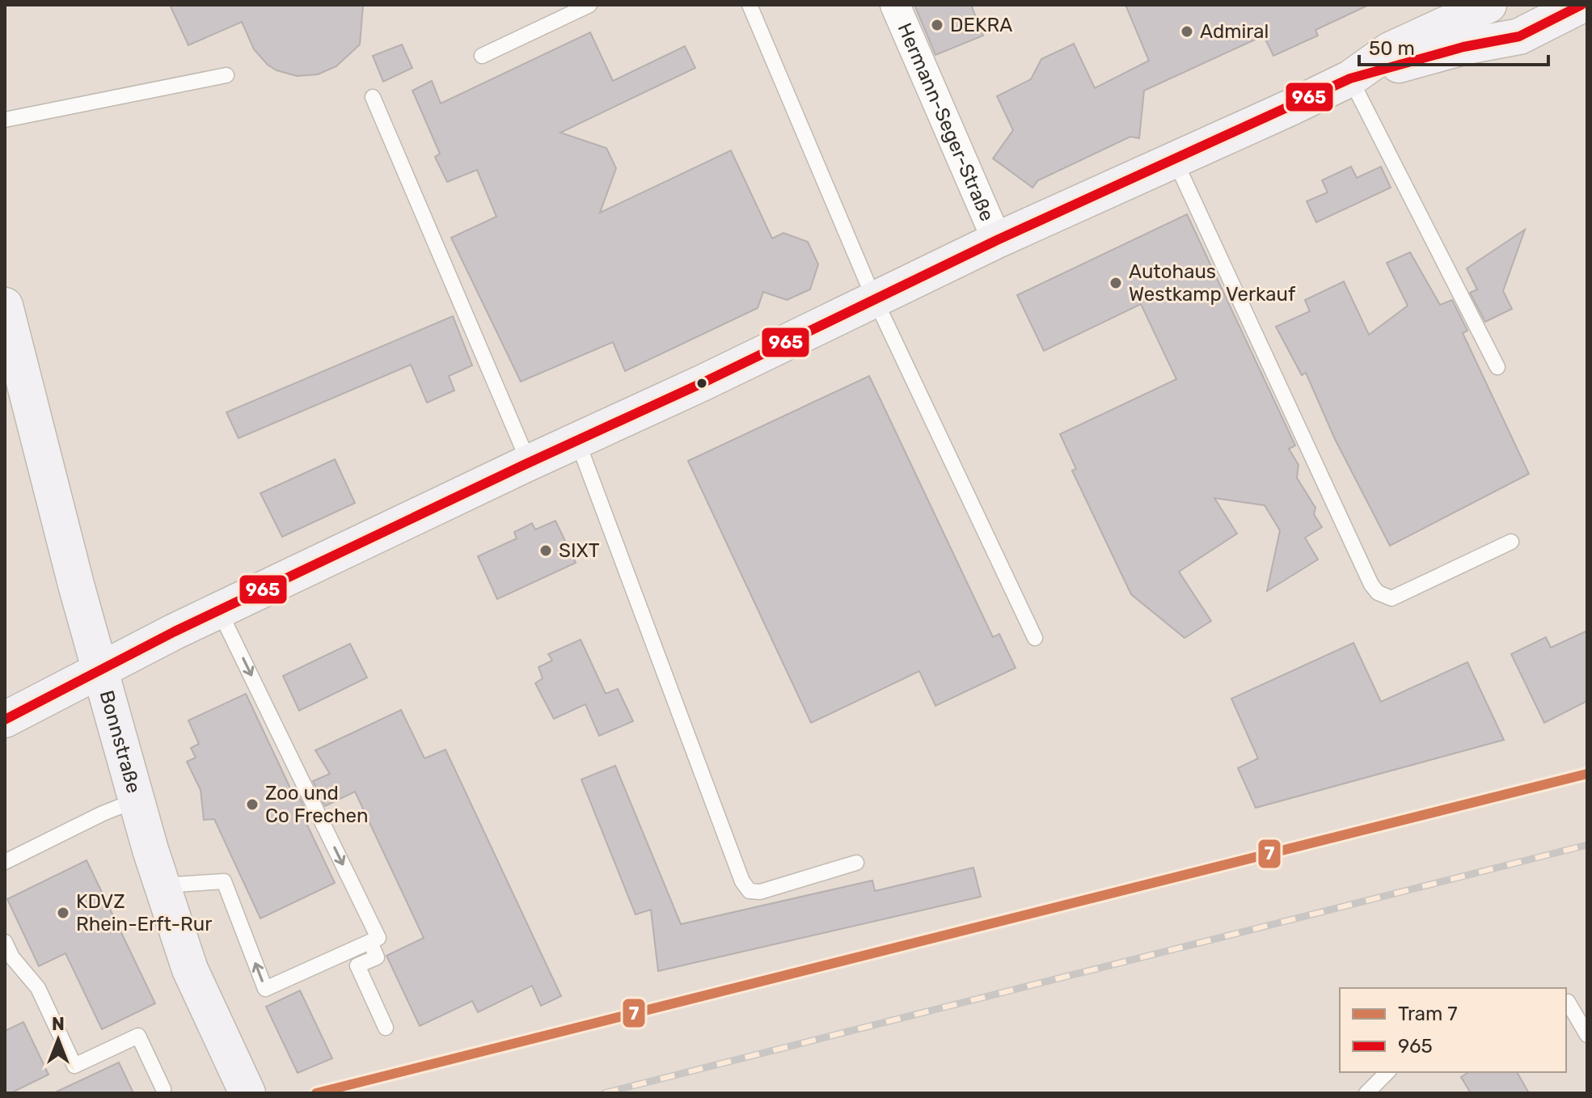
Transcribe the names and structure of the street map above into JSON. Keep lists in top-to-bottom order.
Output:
{
  "streets": {
    "main road": ["Bonnstraße"],
    "street": ["Hermann-Seger-Straße"]
  },
  "places": [
    "DEKRA",
    "Admiral",
    "Autohaus Westkamp Verkauf",
    "SIXT",
    "Zoo und Co Frechen",
    "KDVZ Rhein-Erft-Rur"
  ],
  "lines": ["transit line 965", "tram line 7"],
  "legend": ["Tram 7", "965"],
  "scale_bar": "50 m",
  "north": "top"
}
